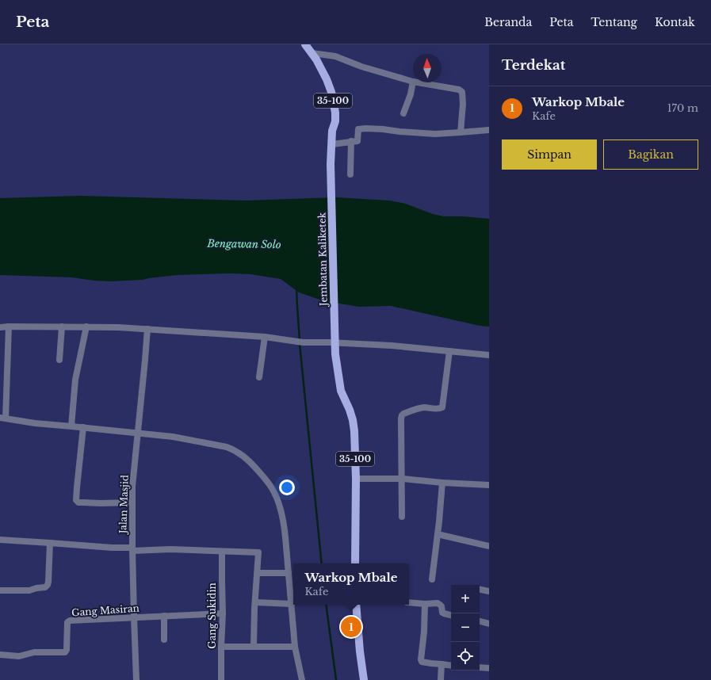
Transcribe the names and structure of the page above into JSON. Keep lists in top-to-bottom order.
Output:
{
  "streets": {
    "main road": ["35-100", "Jembatan Kaliketek"],
    "street": ["Jalan Masjid", "Gang Masiran", "Gang Sukidin"]
  },
  "crossings": [
    ["35-100", "Jembatan Kaliketek"],
    ["Jalan Masjid", "Gang Masiran"],
    ["Gang Masiran", "Gang Sukidin"]
  ],
  "water": ["Bengawan Solo"],
  "north": "top",
  "page": {
    "header": "Peta",
    "nav": [
      "Beranda",
      "Peta",
      "Tentang",
      "Kontak"
    ],
    "heading": "Terdekat",
    "list": [
      {
        "mark": "1",
        "name": "Warkop Mbale",
        "note": "Kafe",
        "value": "170 m"
      }
    ],
    "buttons": ["Simpan", "Bagikan"],
    "popup": ["Warkop Mbale", "Kafe"],
    "map_buttons": ["+", "−"],
    "pins": "1"
  }
}
